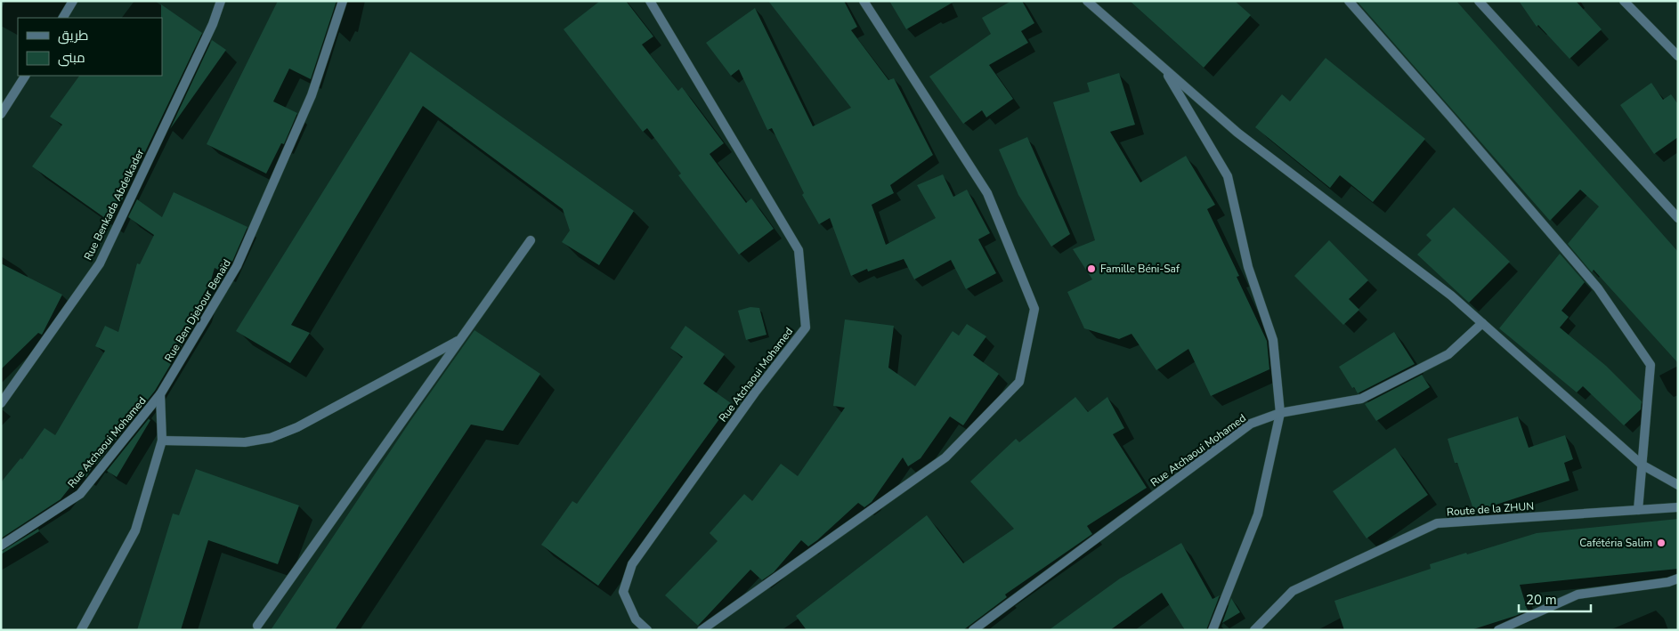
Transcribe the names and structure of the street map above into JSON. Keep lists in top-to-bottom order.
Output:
{
  "streets": {
    "street": [
      "Rue Benkada Abdelkader",
      "Rue Ben Djebour Benaïd",
      "Rue Atchaoui Mohamed",
      "Route de la ZHUN"
    ]
  },
  "crossings": [
    ["Rue Ben Djebour Benaïd", "Rue Atchaoui Mohamed"]
  ],
  "places": ["Famille Béni-Saf", "Cafétéria Salim"],
  "legend": ["طريق", "مبنى"],
  "scale_bar": "20 m"
}
